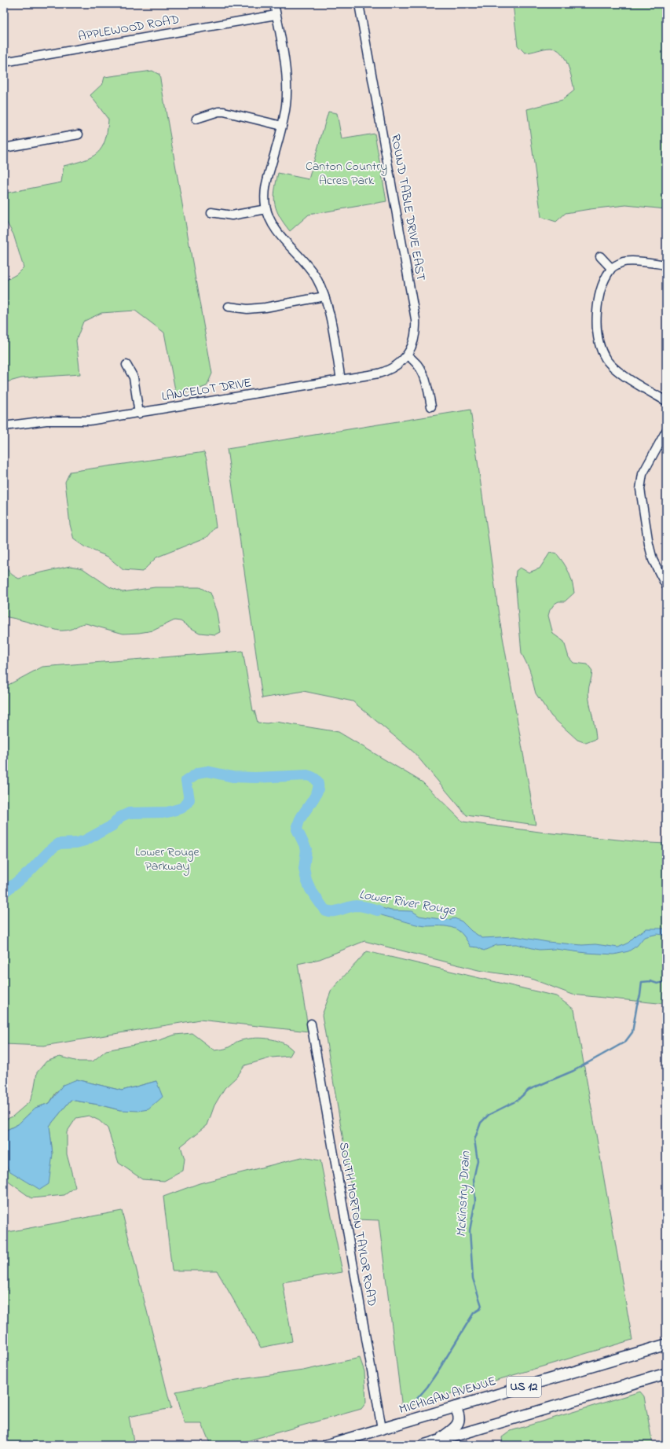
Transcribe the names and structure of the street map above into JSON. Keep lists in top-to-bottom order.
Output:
{
  "streets": {
    "main road": ["US 12", "MICHIGAN AVENUE"],
    "street": [
      "APPLEWOOD ROAD",
      "ROUND TABLE DRIVE EAST",
      "LANCELOT DRIVE",
      "SOUTH MORTON TAYLOR ROAD"
    ]
  },
  "crossings": [
    ["ROUND TABLE DRIVE EAST", "LANCELOT DRIVE"],
    ["SOUTH MORTON TAYLOR ROAD", "MICHIGAN AVENUE"]
  ],
  "water": ["Lower River Rouge", "McKinstry Drain"],
  "parks": ["Canton Country Acres Park", "Lower Rouge Parkway"]
}
